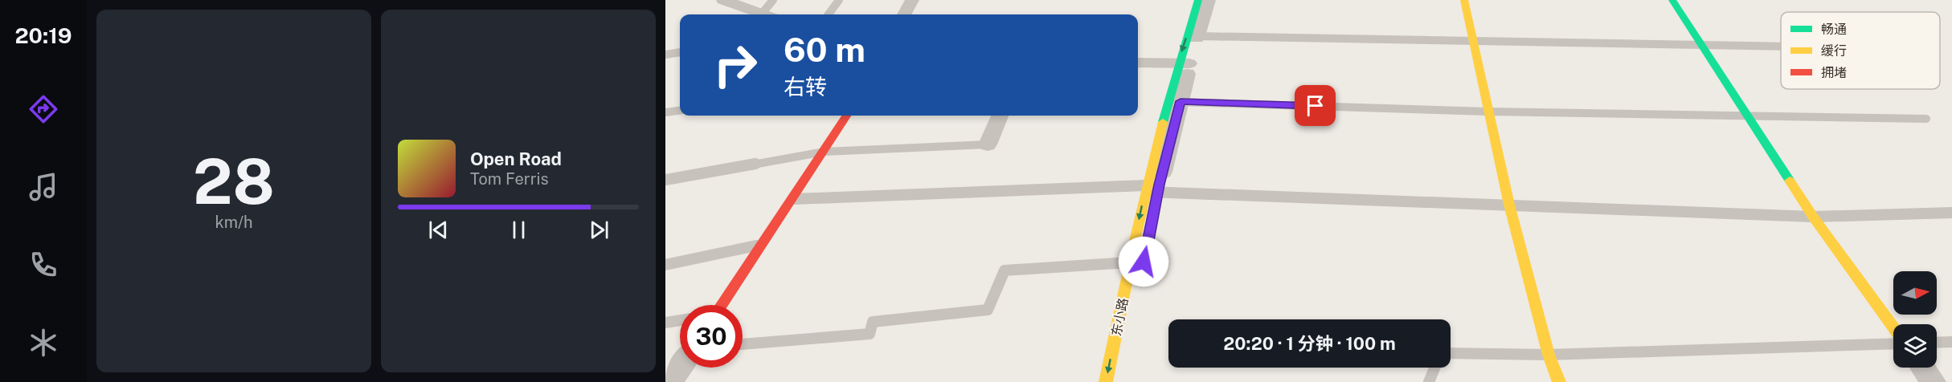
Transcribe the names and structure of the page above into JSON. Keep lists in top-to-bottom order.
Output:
{
  "streets": {
    "street": ["东小路"]
  },
  "legend": ["畅通", "缓行", "拥堵"],
  "north": "right",
  "page": {
    "tabs": "20:19",
    "tile": ["28", "km/h"],
    "turn": ["60 m", "右转"],
    "song": ["Open Road", "Tom Ferris"],
    "limit": "30",
    "trip": "20:20 · 1 分钟 · 100 m"
  }
}
